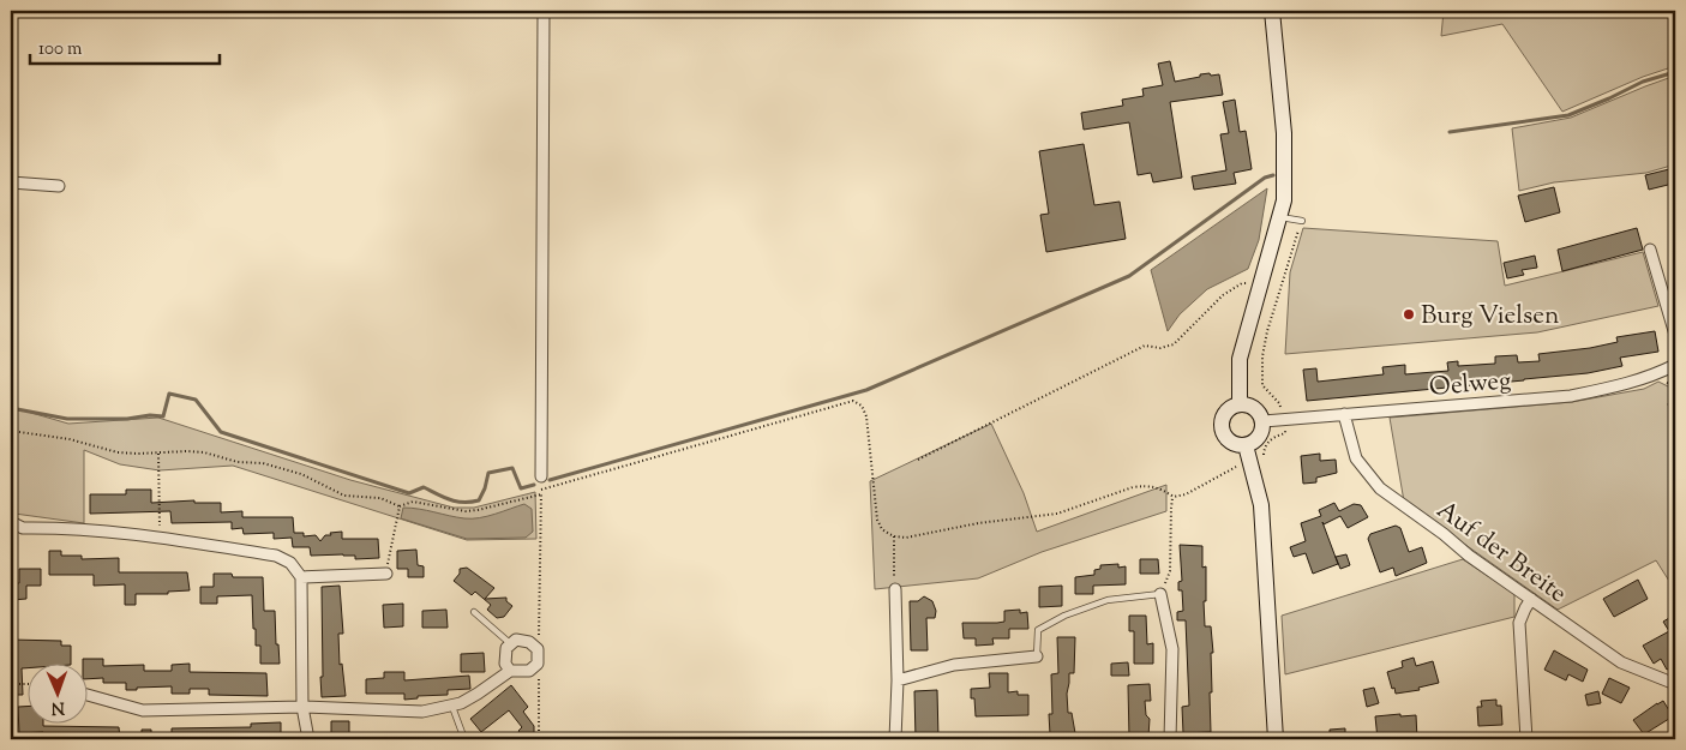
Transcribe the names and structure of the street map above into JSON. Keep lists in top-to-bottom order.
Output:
{
  "streets": {
    "street": ["Oelweg", "Auf der Breite"]
  },
  "crossings": [
    ["Oelweg", "Auf der Breite"]
  ],
  "places": ["Burg Vielsen"],
  "scale_bar": "100 m",
  "north": "bottom"
}
